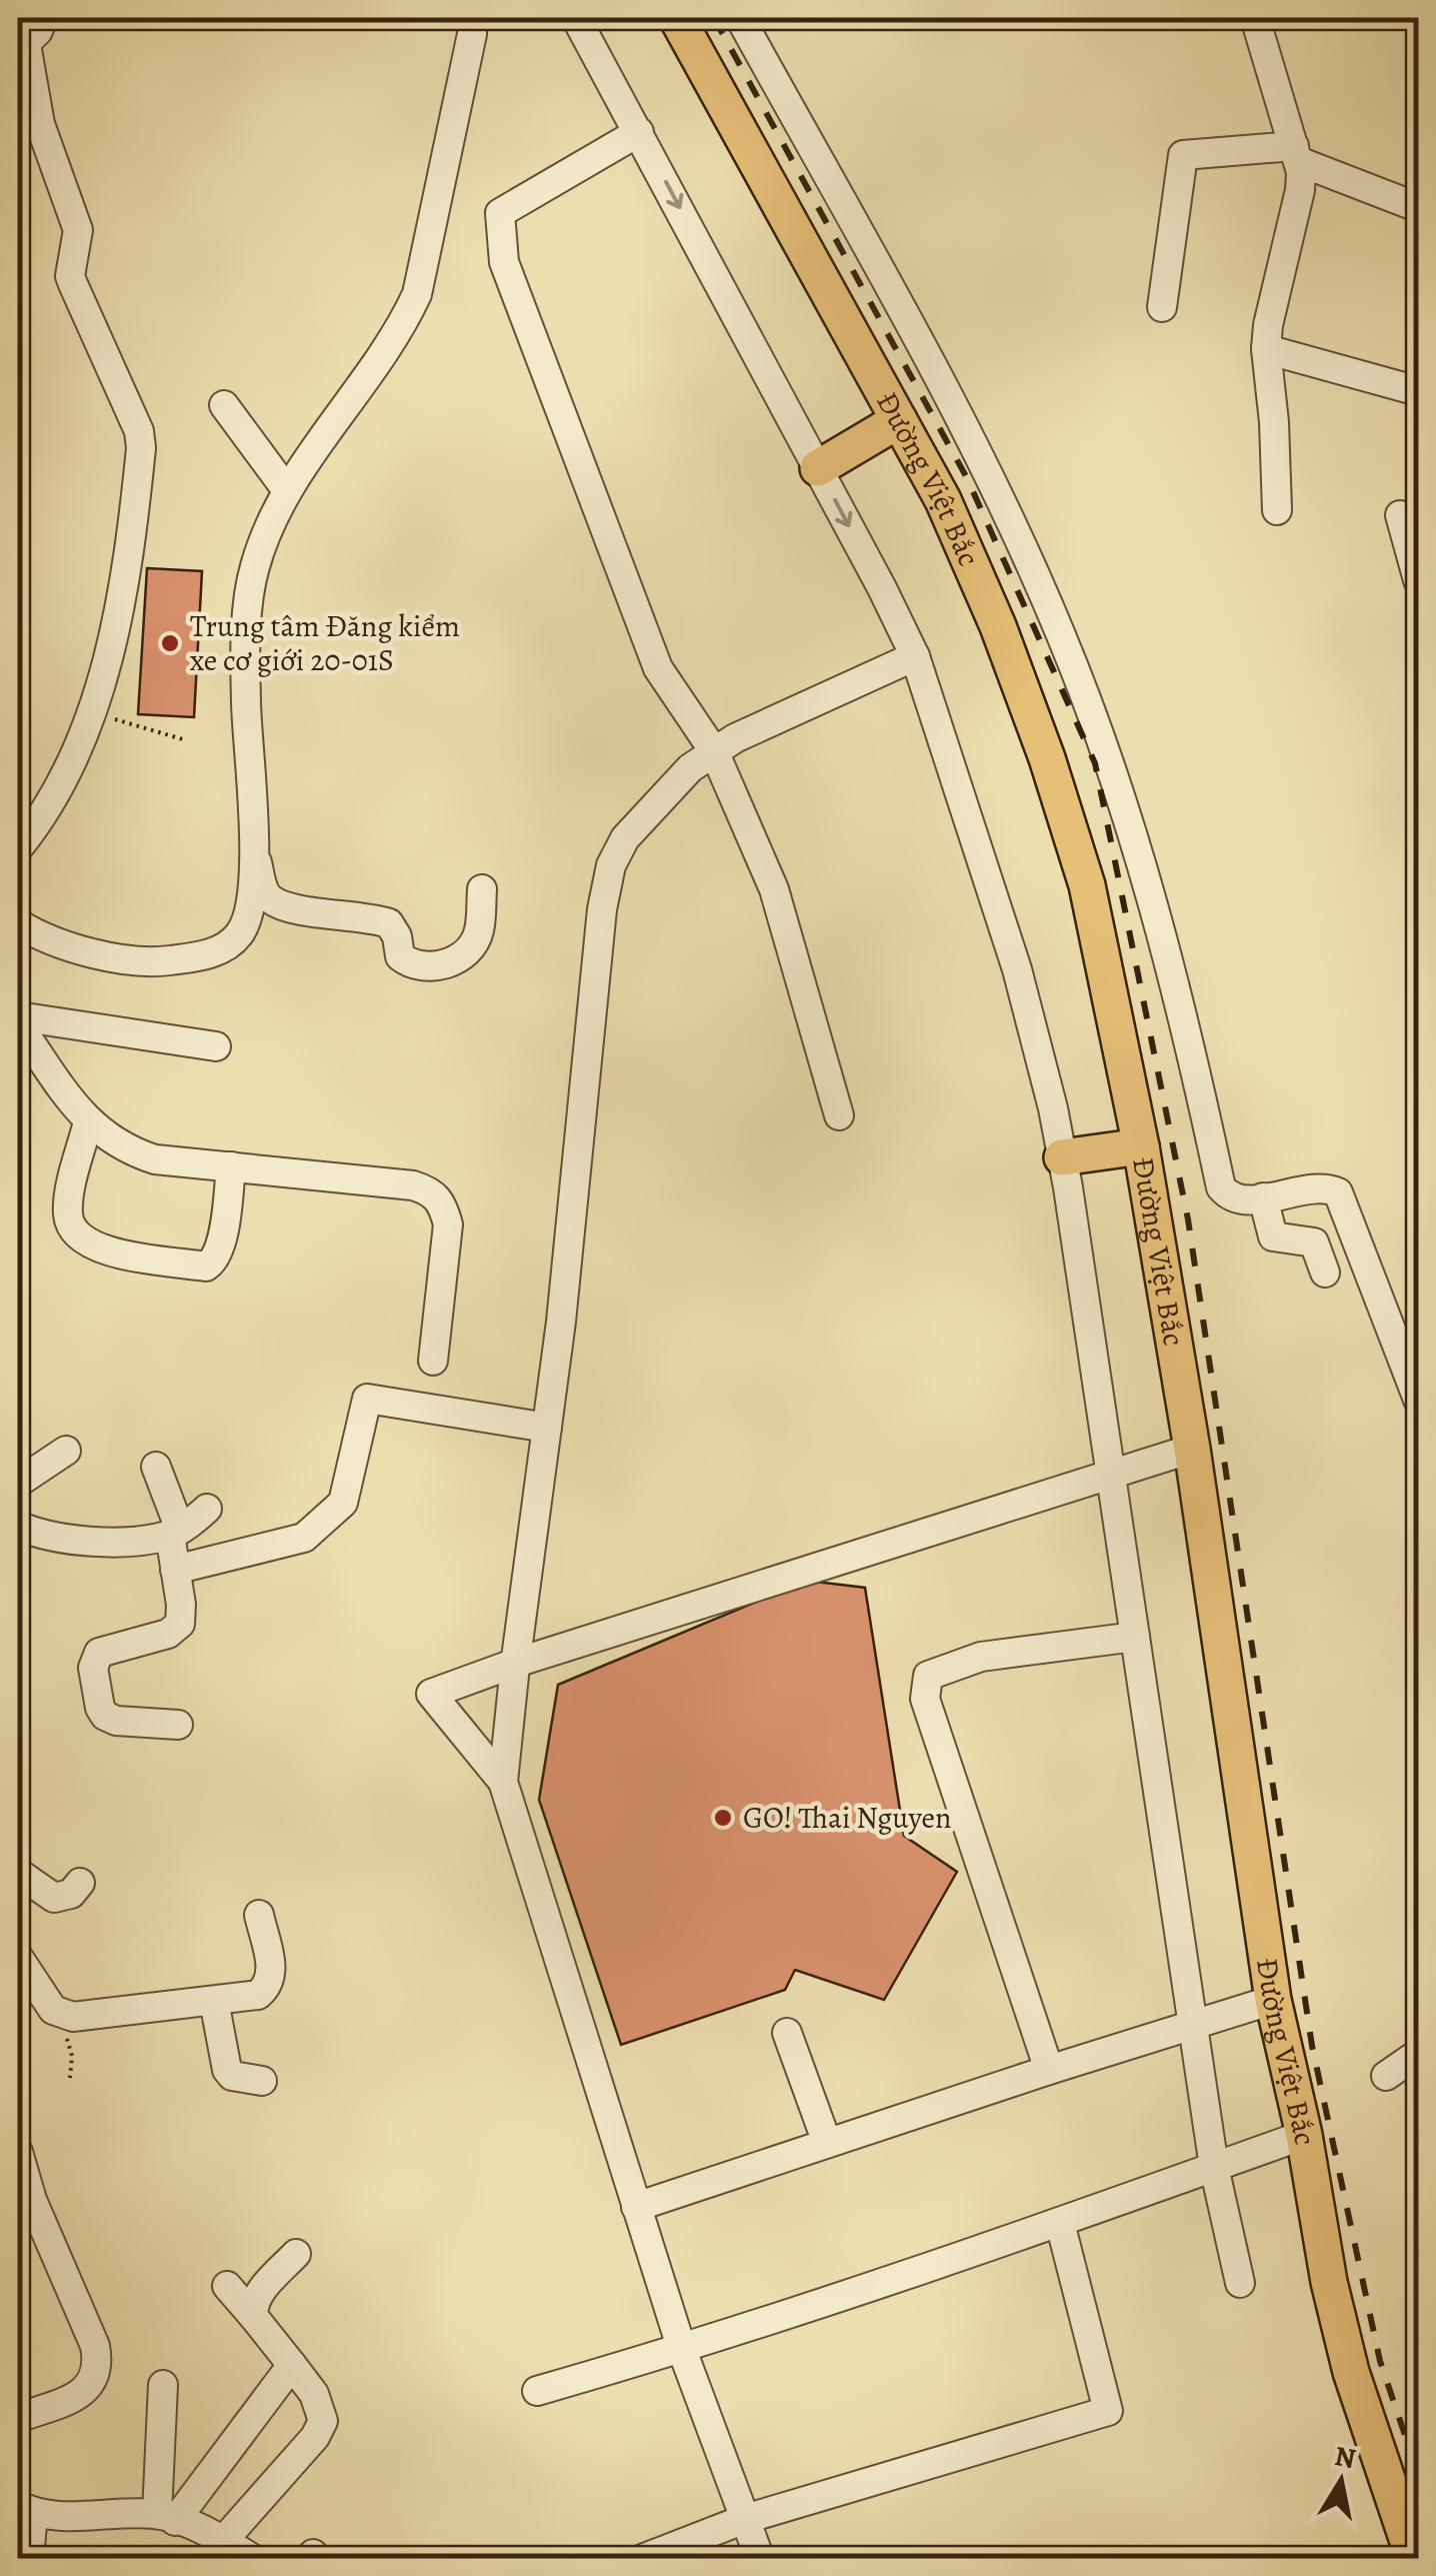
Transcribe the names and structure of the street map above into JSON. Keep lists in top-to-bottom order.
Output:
{
  "streets": {
    "main road": ["Đường Việt Bắc"]
  },
  "places": ["Trung tâm Đăng kiểm xe cơ giới 20-01S", "GO! Thai Nguyen"],
  "north": "top"
}
